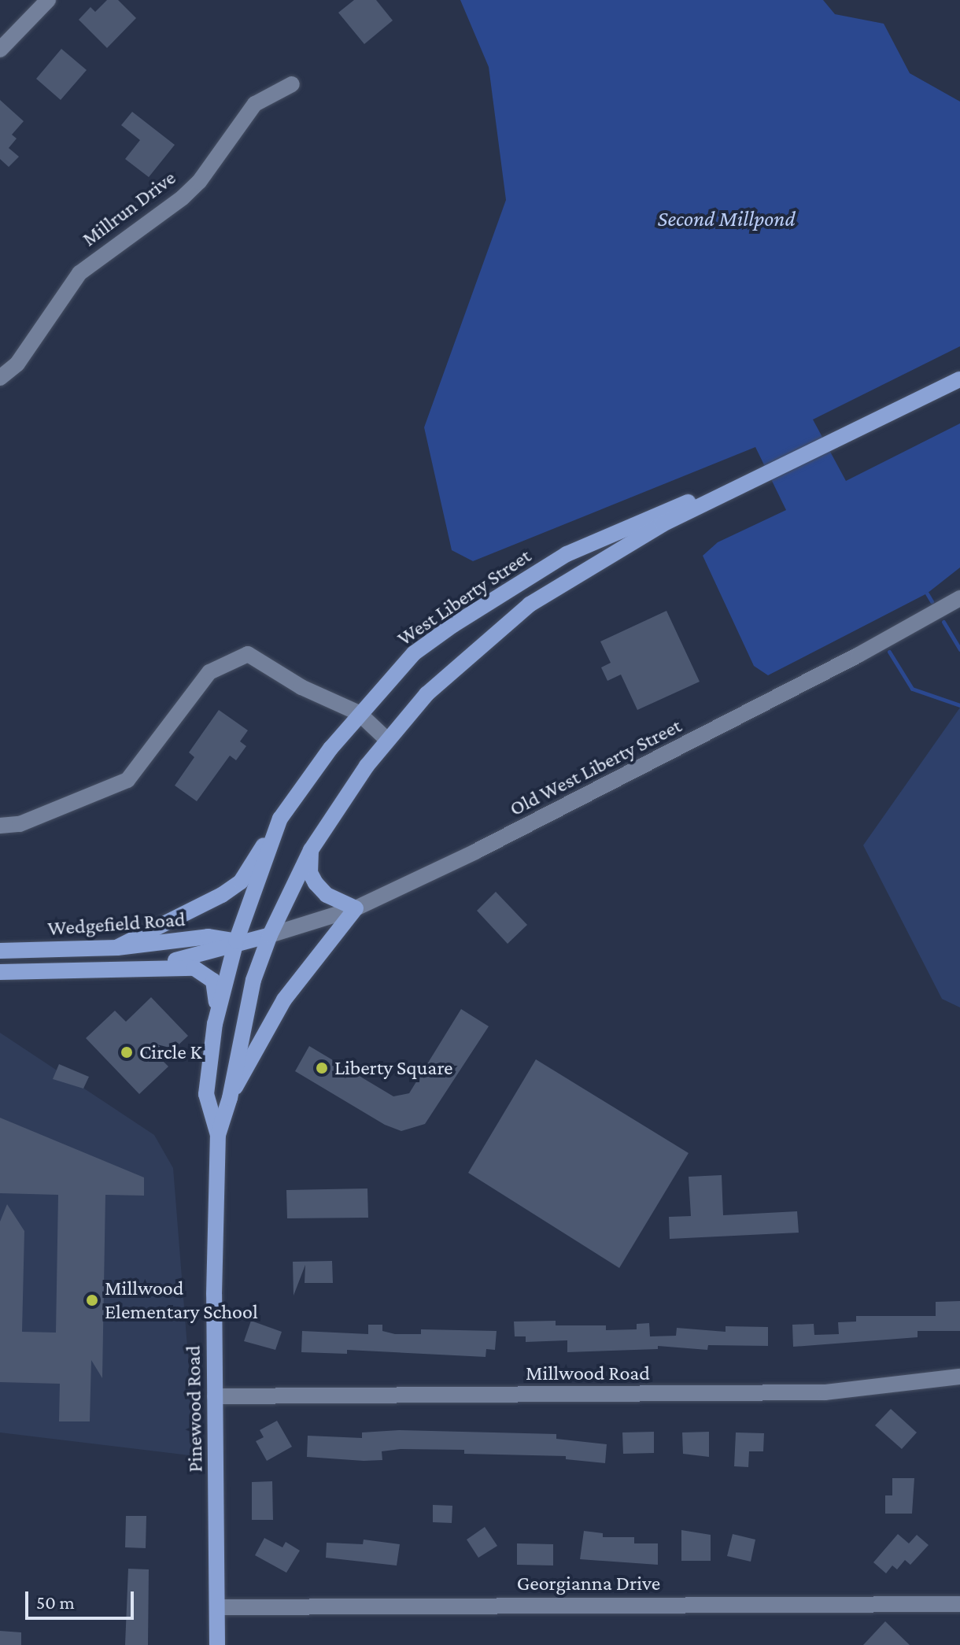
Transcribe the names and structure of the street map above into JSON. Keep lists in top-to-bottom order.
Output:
{
  "streets": {
    "main road": [
      "West Liberty Street",
      "Old West Liberty Street",
      "Wedgefield Road",
      "Pinewood Road"
    ],
    "street": ["Millrun Drive", "Millwood Road", "Georgianna Drive"]
  },
  "crossings": [
    ["West Liberty Street", "Old West Liberty Street"],
    ["West Liberty Street", "Wedgefield Road"],
    ["West Liberty Street", "Pinewood Road"],
    ["Old West Liberty Street", "Wedgefield Road"],
    ["Old West Liberty Street", "Pinewood Road"],
    ["Wedgefield Road", "Pinewood Road"],
    ["Millwood Road", "Pinewood Road"],
    ["Pinewood Road", "Georgianna Drive"]
  ],
  "water": ["Second Millpond"],
  "places": ["Circle K", "Liberty Square", "Millwood Elementary School"],
  "scale_bar": "50 m"
}
